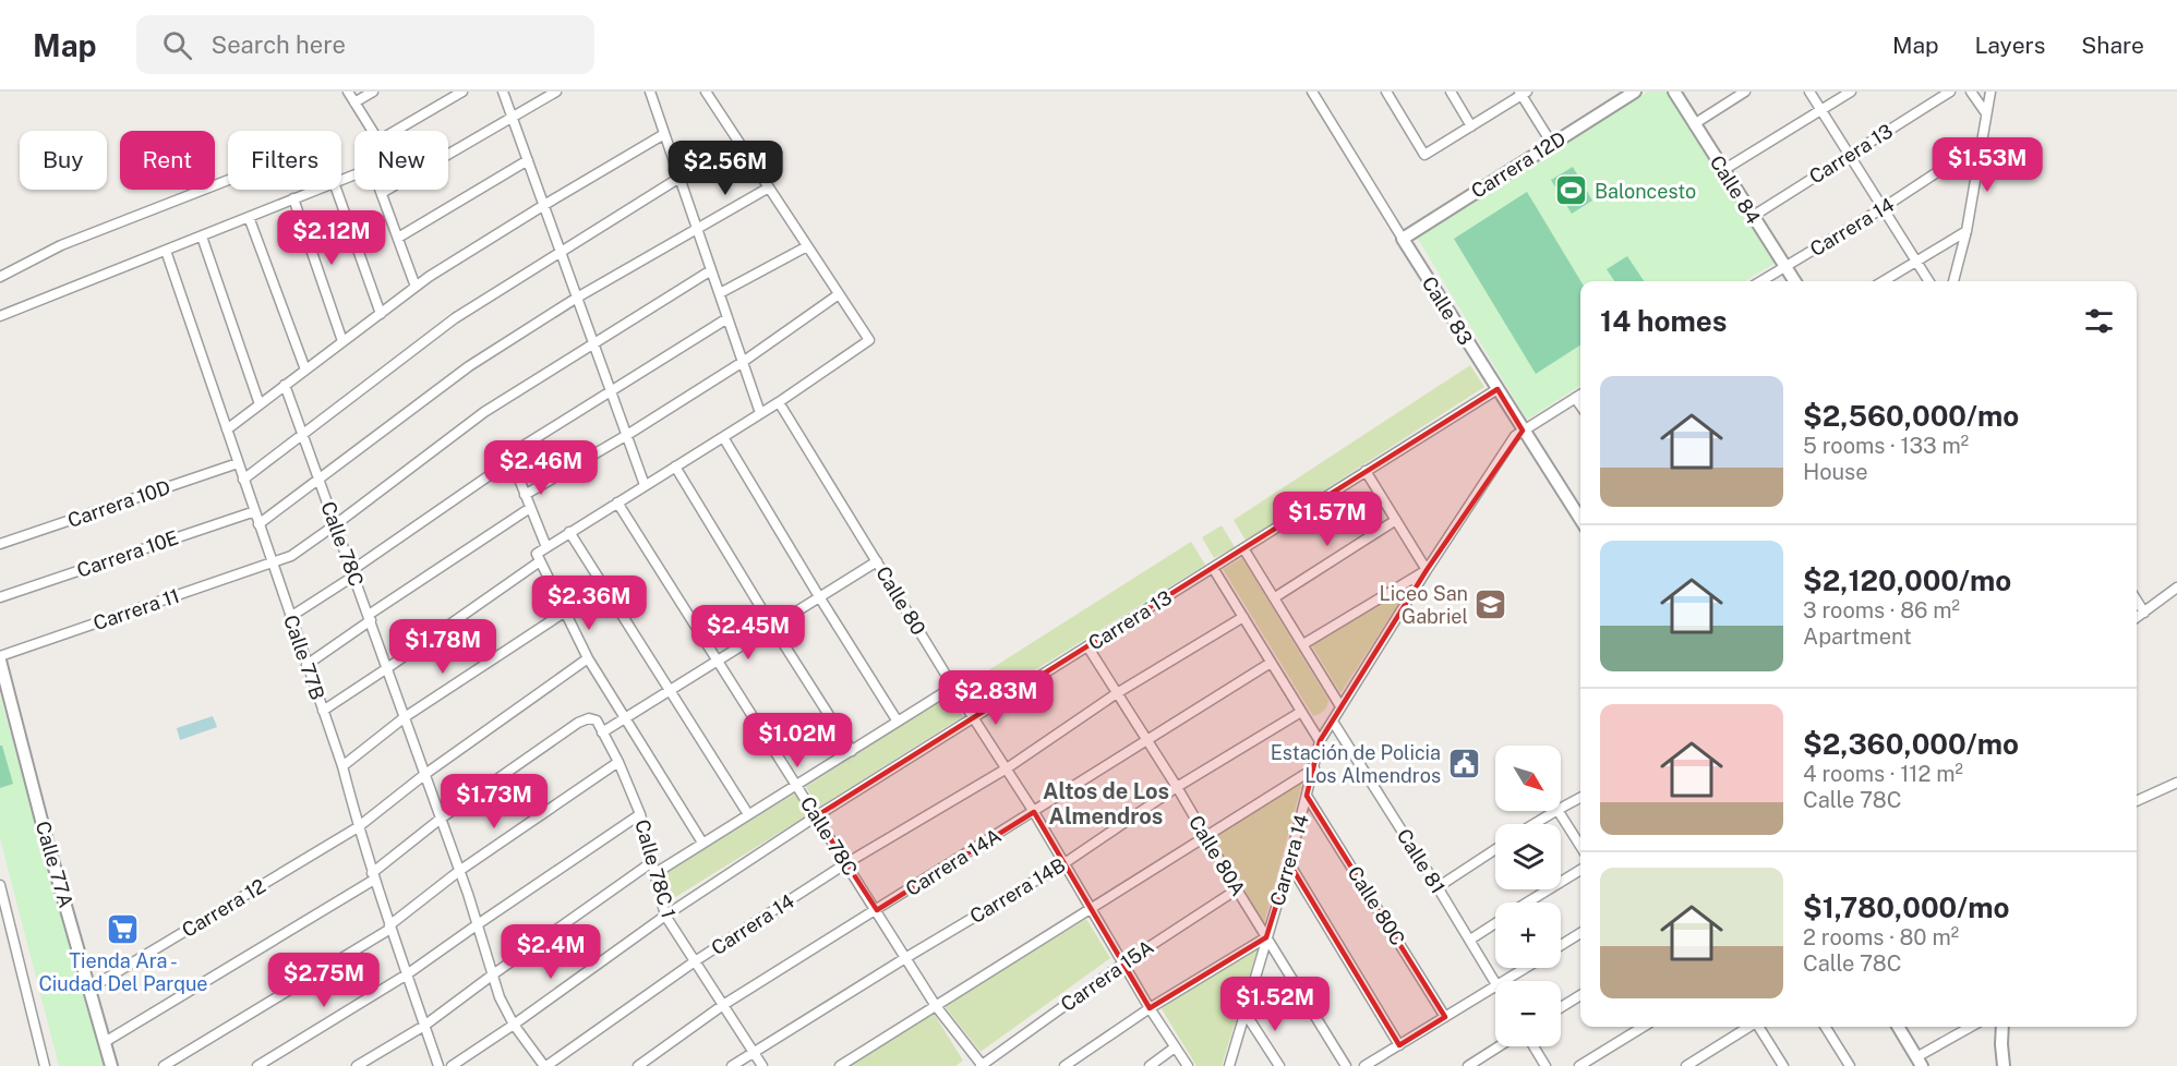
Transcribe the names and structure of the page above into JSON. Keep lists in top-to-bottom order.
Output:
{
  "streets": {
    "street": [
      "Carrera 13",
      "Carrera 12D",
      "Calle 84",
      "Carrera 14",
      "Calle 83",
      "Carrera 10D",
      "Calle 78C",
      "Carrera 10E",
      "Calle 80",
      "Carrera 11",
      "Calle 77B",
      "Calle 80A",
      "Calle 81",
      "Carrera 14A",
      "Calle 77A",
      "Calle 78C 1",
      "Carrera 14B",
      "Calle 80C",
      "Carrera 12",
      "Carrera 15A"
    ]
  },
  "crossings": [
    ["Carrera 13", "Calle 84"],
    ["Carrera 13", "Calle 83"],
    ["Carrera 13", "Calle 78C"],
    ["Carrera 13", "Calle 80"],
    ["Carrera 13", "Calle 80A"],
    ["Carrera 13", "Calle 78C 1"],
    ["Carrera 12D", "Calle 83"],
    ["Calle 84", "Carrera 14"],
    ["Carrera 14", "Calle 83"],
    ["Carrera 14", "Calle 78C"],
    ["Carrera 14", "Calle 80"],
    ["Carrera 14", "Calle 80A"],
    ["Carrera 14", "Calle 81"],
    ["Carrera 14", "Calle 78C 1"],
    ["Carrera 14", "Calle 80C"],
    ["Carrera 10D", "Calle 77B"],
    ["Calle 78C", "Carrera 11"],
    ["Calle 78C", "Carrera 14A"],
    ["Calle 78C", "Carrera 14B"],
    ["Calle 78C", "Carrera 12"],
    ["Calle 78C", "Carrera 15A"],
    ["Carrera 10E", "Calle 77B"],
    ["Calle 80", "Carrera 14A"],
    ["Calle 80", "Carrera 14B"],
    ["Calle 80", "Carrera 15A"],
    ["Carrera 11", "Calle 77B"],
    ["Carrera 11", "Calle 77A"],
    ["Calle 77B", "Carrera 12"],
    ["Calle 80A", "Carrera 14A"],
    ["Calle 80A", "Carrera 14B"],
    ["Calle 80A", "Carrera 15A"],
    ["Carrera 14A", "Calle 78C 1"],
    ["Calle 77A", "Carrera 12"],
    ["Calle 78C 1", "Carrera 14B"]
  ],
  "districts": ["Altos de Los Almendros"],
  "places": {
    "sports": ["Baloncesto"],
    "school or university": ["Liceo San Gabriel"],
    "public building": ["Estación de Policia Los Almendros"],
    "supermarket": ["Tienda Ara - Ciudad Del Parque"]
  },
  "north": "bottom right",
  "page": {
    "header": "Map",
    "search": "Search here",
    "nav": ["Map", "Layers", "Share"],
    "chip": [
      "Buy",
      "Rent",
      "Filters",
      "New"
    ],
    "price": [
      "$1.53M",
      "$2.56M",
      "$2.12M",
      "$2.46M",
      "$1.57M",
      "$2.36M",
      "$2.45M",
      "$1.78M",
      "$2.83M",
      "$1.02M",
      "$1.73M",
      "$2.4M",
      "$2.75M",
      "$1.52M"
    ],
    "heading": "14 homes",
    "list": [
      {
        "name": "$2,560,000/mo",
        "note": "5 rooms · 133 m² · House"
      },
      {
        "name": "$2,120,000/mo",
        "note": "3 rooms · 86 m² · Apartment"
      },
      {
        "name": "$2,360,000/mo",
        "note": "4 rooms · 112 m² · Calle 78C"
      },
      {
        "name": "$1,780,000/mo",
        "note": "2 rooms · 80 m² · Calle 78C"
      }
    ],
    "map_buttons": ["+", "−"]
  }
}
